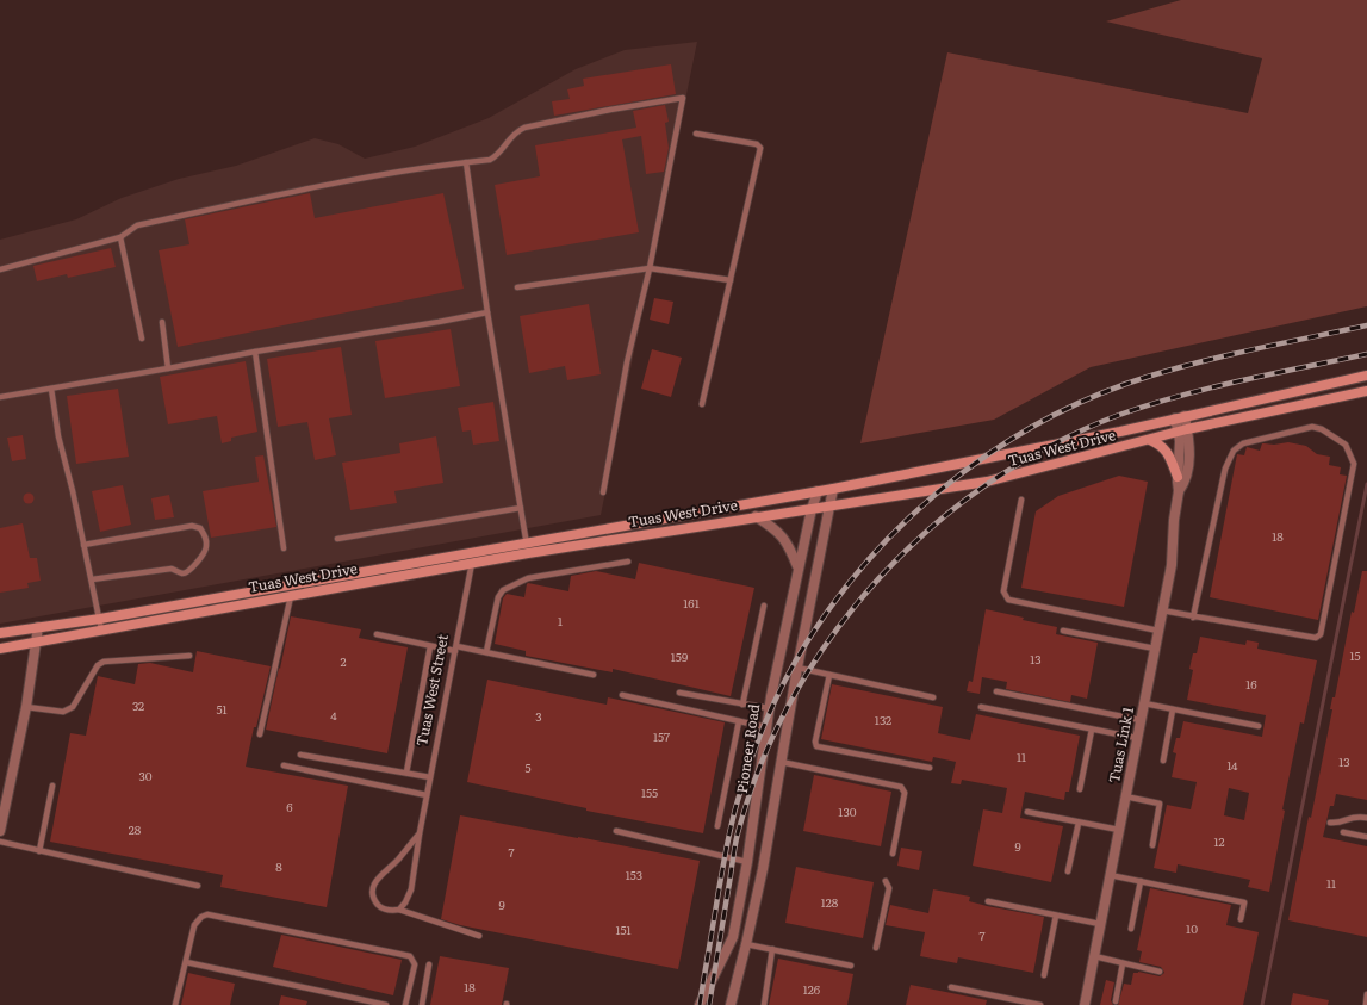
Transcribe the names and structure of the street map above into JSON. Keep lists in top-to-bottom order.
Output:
{
  "streets": {
    "main road": ["Tuas West Drive"],
    "street": ["Tuas West Street", "Tuas Link 1", "Pioneer Road"]
  },
  "crossings": [
    ["Tuas West Drive", "Tuas West Street"],
    ["Tuas West Drive", "Tuas Link 1"],
    ["Tuas West Drive", "Pioneer Road"]
  ],
  "house_numbers": [
    "18",
    "161",
    "1",
    "15",
    "159",
    "13",
    "2",
    "16",
    "32",
    "51",
    "4",
    "3",
    "132",
    "157",
    "11",
    "13",
    "14",
    "5",
    "30",
    "155",
    "6",
    "130",
    "28",
    "12",
    "9",
    "7",
    "8",
    "153",
    "11",
    "128",
    "9",
    "10",
    "151",
    "7",
    "18",
    "126"
  ]
}
